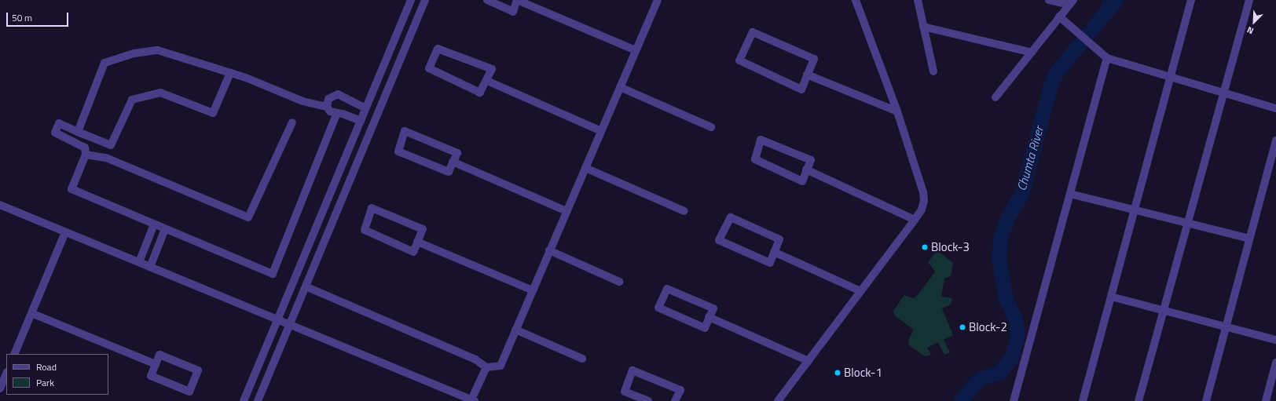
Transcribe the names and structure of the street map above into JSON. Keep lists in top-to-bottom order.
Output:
{
  "water": ["Chumta River"],
  "places": ["Block-3", "Block-2", "Block-1"],
  "legend": ["Road", "Park"],
  "scale_bar": "50 m",
  "north": "bottom left"
}
